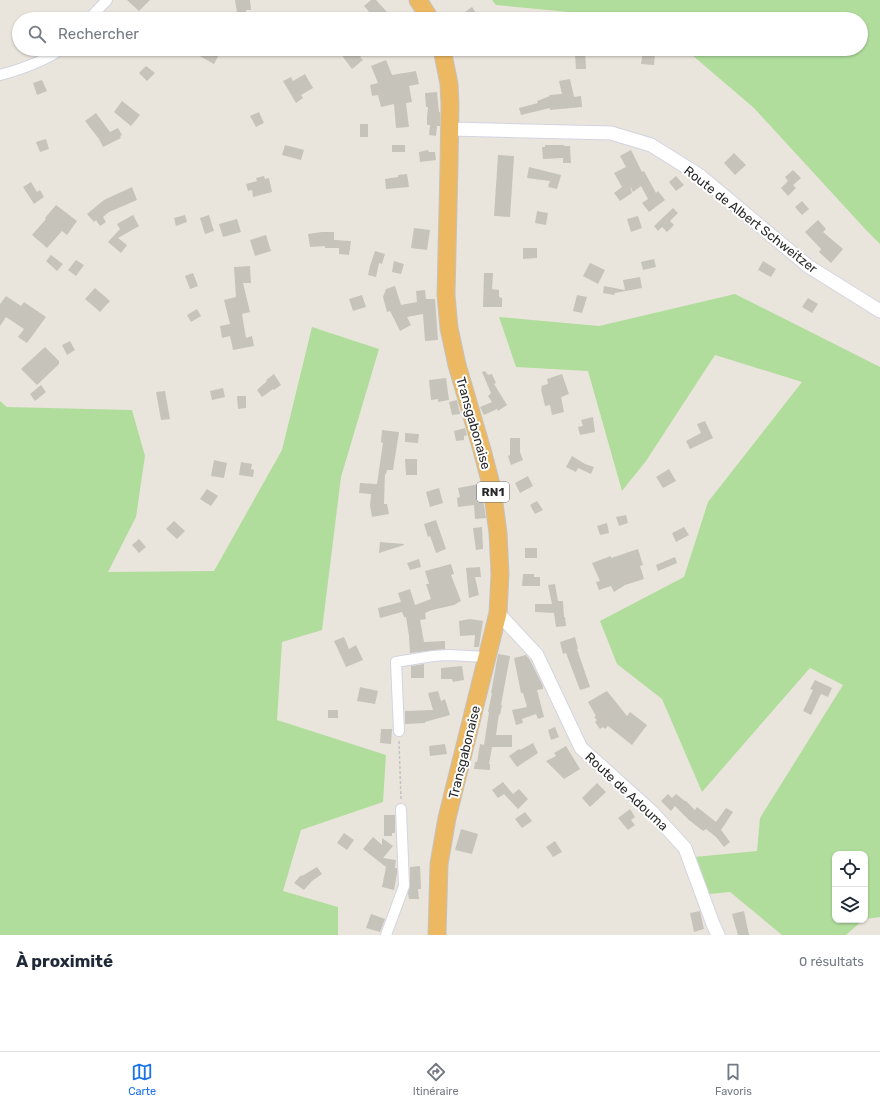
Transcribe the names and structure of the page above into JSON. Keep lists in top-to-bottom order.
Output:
{
  "streets": {
    "highway": ["Transgabonaise", "RN1"],
    "street": ["Route de Albert Schweitzer", "Route de Adouma"]
  },
  "crossings": [
    ["Route de Albert Schweitzer", "Transgabonaise"],
    ["Transgabonaise", "Route de Adouma"]
  ],
  "page": {
    "search": "Rechercher",
    "heading": ["À proximité", "0 résultats"],
    "nav": ["Carte", "Itinéraire", "Favoris"]
  }
}
